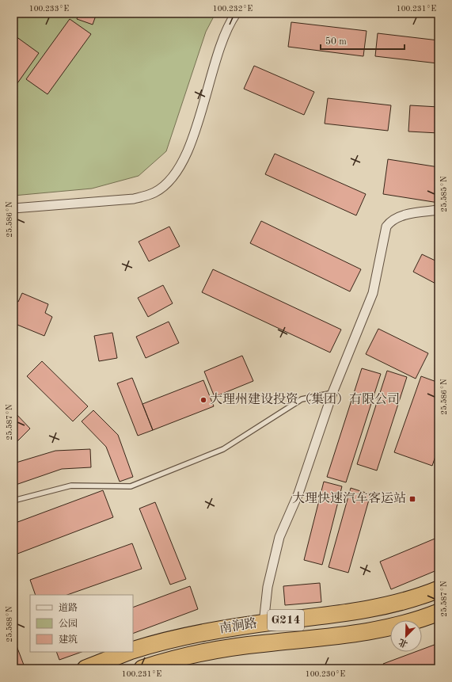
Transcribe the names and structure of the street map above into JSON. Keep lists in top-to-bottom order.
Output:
{
  "streets": {
    "highway": ["G214", "南涧路"]
  },
  "places": {
    "other": ["大理州建设投资（集团）有限公司"],
    "transit": ["大理快速汽车客运站"]
  },
  "legend": ["道路", "公园", "建筑"],
  "scale_bar": "50 m",
  "north": "bottom left",
  "coordinates": [
    "100.233°E",
    "100.232°E",
    "100.231°E",
    "25.585°N",
    "25.586°N",
    "25.587°N",
    "25.588°N",
    "100.230°E"
  ]
}
